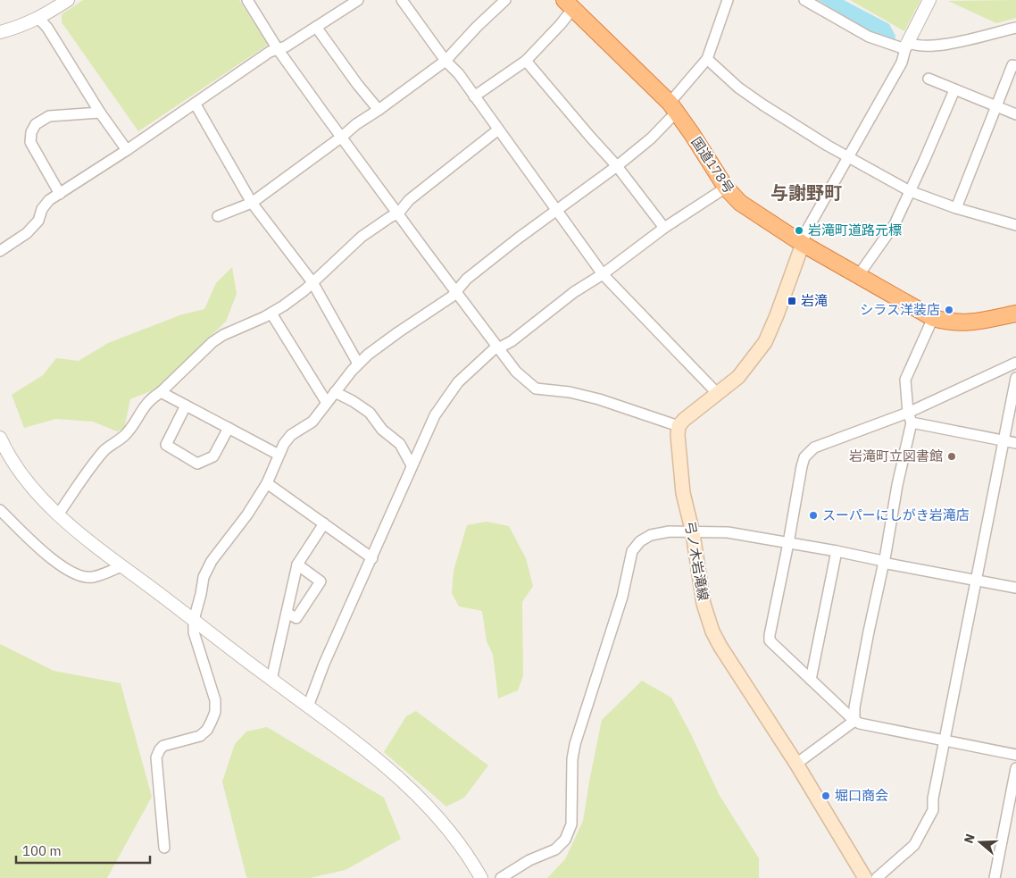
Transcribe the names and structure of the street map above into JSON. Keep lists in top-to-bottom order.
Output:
{
  "streets": {
    "highway": ["国道178号"],
    "main road": ["弓ノ木岩滝線"]
  },
  "districts": ["与謝野町"],
  "places": {
    "other": [
      "岩滝町道路元標",
      "シラス洋装店",
      "岩滝町立図書館",
      "スーパーにしがき岩滝店",
      "堀口商会"
    ],
    "transit": ["岩滝"]
  },
  "scale_bar": "100 m",
  "north": "left"
}
